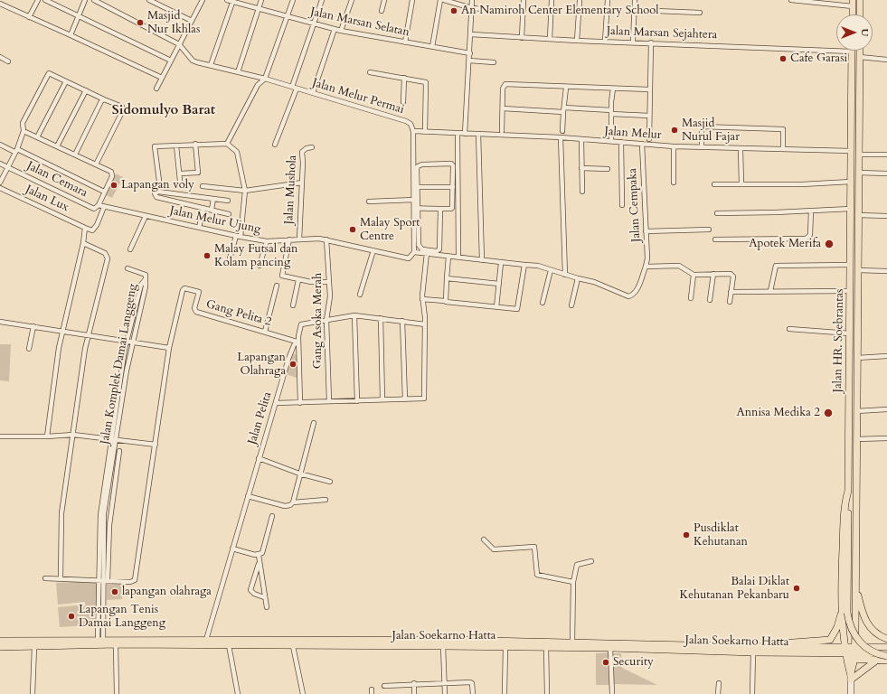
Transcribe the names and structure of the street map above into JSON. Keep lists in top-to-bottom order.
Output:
{
  "streets": {
    "main road": ["Jalan HR. Soebrantas", "Jalan Soekarno Hatta"],
    "street": [
      "Jalan Marsan Selatan",
      "Jalan Marsan Sejahtera",
      "Jalan Melur Permai",
      "Jalan Melur",
      "Jalan Cemara",
      "Jalan Mushola",
      "Jalan Lux",
      "Jalan Cempaka",
      "Jalan Melur Ujung",
      "Gang Pelita 2",
      "Gang Asoka Merah",
      "Jalan Komplek Damai Langgeng",
      "Jalan Pelita"
    ]
  },
  "crossings": [
    ["Jalan Marsan Sejahtera", "Jalan HR. Soebrantas"],
    ["Jalan Melur Permai", "Jalan Melur"],
    ["Jalan Melur", "Jalan Cempaka"],
    ["Jalan Melur", "Jalan HR. Soebrantas"],
    ["Jalan Cemara", "Jalan Melur Ujung"],
    ["Jalan Mushola", "Jalan Melur Ujung"],
    ["Jalan Melur Ujung", "Gang Asoka Merah"],
    ["Gang Pelita 2", "Jalan Pelita"],
    ["Gang Asoka Merah", "Jalan Pelita"],
    ["Jalan HR. Soebrantas", "Jalan Soekarno Hatta"],
    ["Jalan Komplek Damai Langgeng", "Jalan Soekarno Hatta"],
    ["Jalan Pelita", "Jalan Soekarno Hatta"]
  ],
  "districts": ["Sidomulyo Barat"],
  "places": [
    "An Namiroh Center Elementary School",
    "Masjid Nur Ikhlas",
    "Cafe Garasi",
    "Masjid Nurul Fajar",
    "Lapangan voly",
    "Malay Sport Centre",
    "Apotek Merifa",
    "Malay Futsal dan Kolam pancing",
    "Lapangan Olahraga",
    "Annisa Medika 2",
    "Pusdiklat Kehutanan",
    "Balai Diklat Kehutanan Pekanbaru",
    "lapangan olahraga",
    "Lapangan Tenis Damai Langgeng",
    "Security"
  ],
  "north": "right"
}
